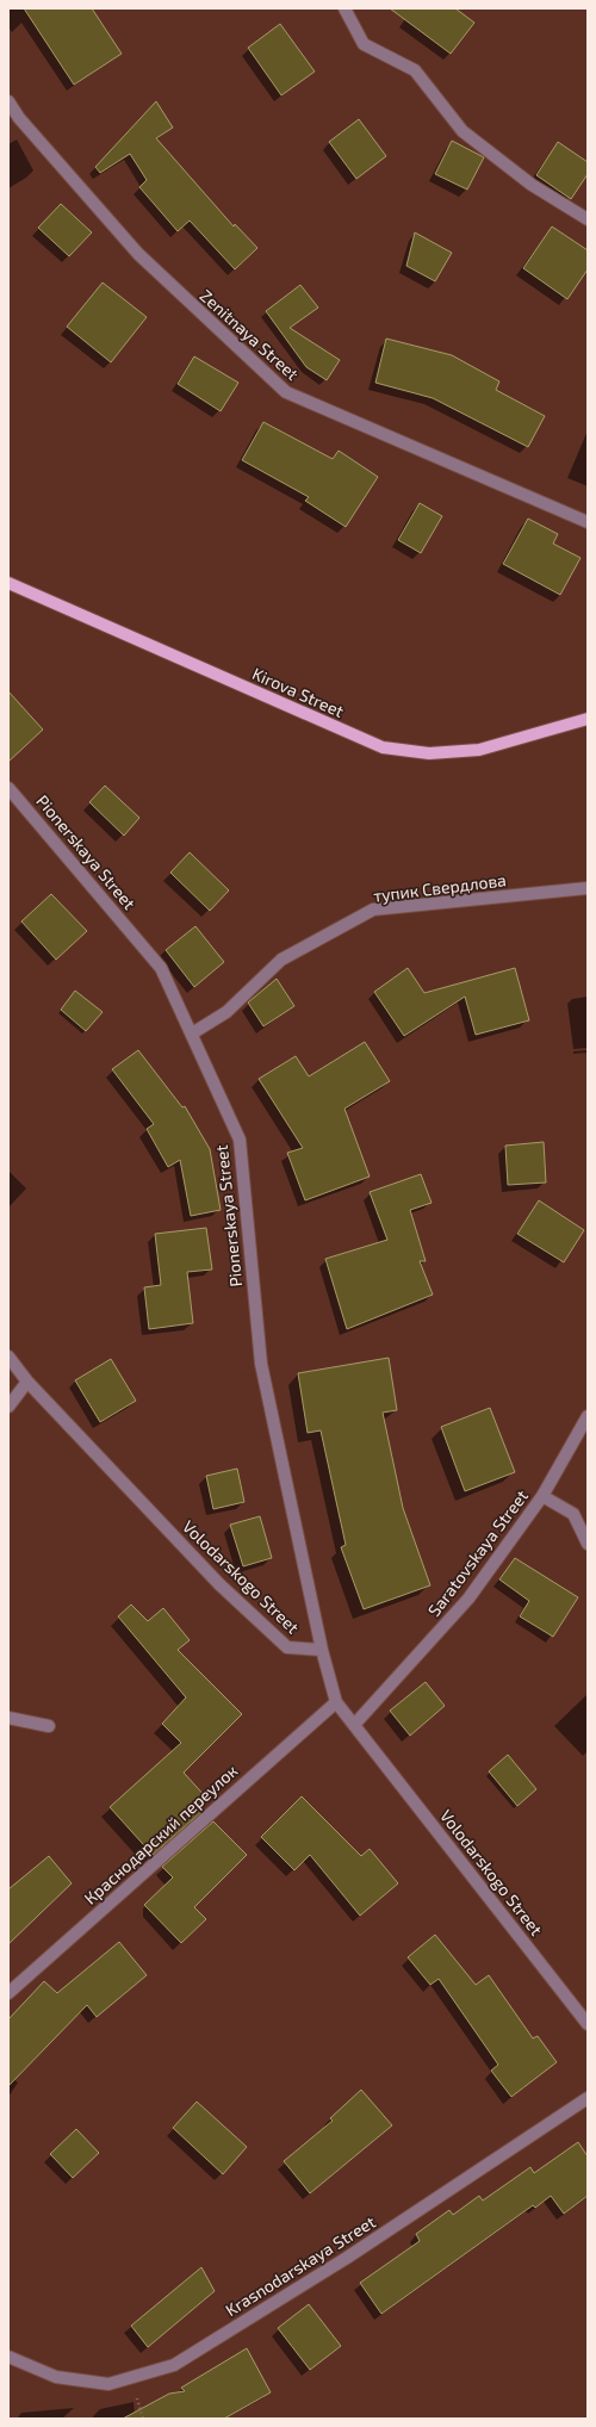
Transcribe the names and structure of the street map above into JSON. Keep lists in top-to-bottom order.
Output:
{
  "streets": {
    "main road": ["Kirova Street"],
    "street": [
      "Zenitnaya Street",
      "Pionerskaya Street",
      "тупик Свердлова",
      "Saratovskaya Street",
      "Volodarskogo Street",
      "Краснодарский переулок",
      "Krasnodarskaya Street"
    ]
  },
  "crossings": [
    ["Pionerskaya Street", "тупик Свердлова"],
    ["Pionerskaya Street", "Volodarskogo Street"],
    ["Saratovskaya Street", "Volodarskogo Street"],
    ["Volodarskogo Street", "Краснодарский переулок"]
  ]
}
